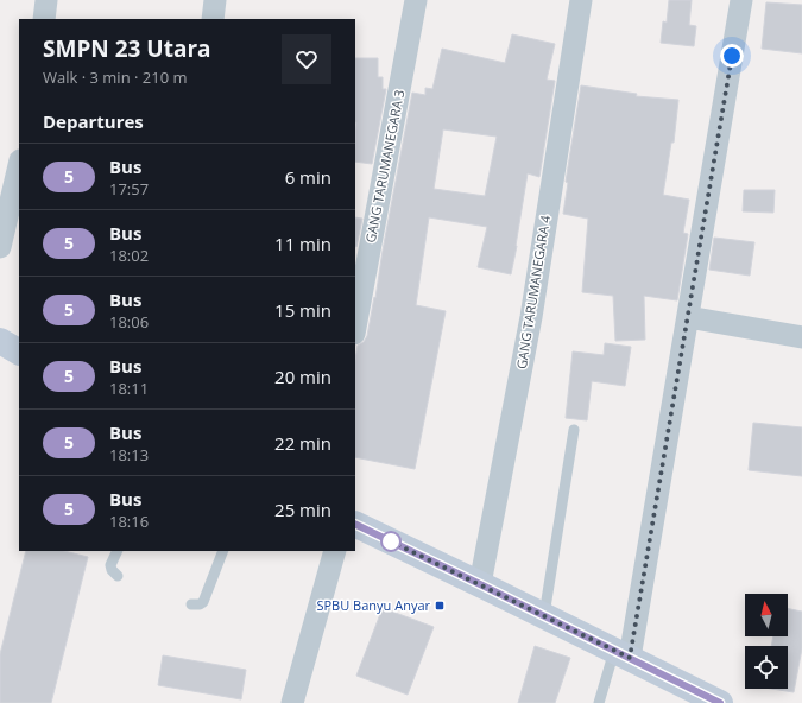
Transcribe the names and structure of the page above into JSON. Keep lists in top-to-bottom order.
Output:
{
  "streets": {
    "street": ["GANG TARUMANEGARA 3", "GANG TARUMANEGARA 4"]
  },
  "places": {
    "transit": ["SPBU Banyu Anyar"]
  },
  "lines": ["bus line 5"],
  "north": "top",
  "page": {
    "heading": [
      ["SMPN 23 Utara", "Walk · 3 min · 210 m"],
      "Departures"
    ],
    "list": [
      {
        "mark": "5",
        "name": "Bus",
        "note": "17:57",
        "value": "6 min"
      },
      {
        "mark": "5",
        "name": "Bus",
        "note": "18:02",
        "value": "11 min"
      },
      {
        "mark": "5",
        "name": "Bus",
        "note": "18:06",
        "value": "15 min"
      },
      {
        "mark": "5",
        "name": "Bus",
        "note": "18:11",
        "value": "20 min"
      },
      {
        "mark": "5",
        "name": "Bus",
        "note": "18:13",
        "value": "22 min"
      },
      {
        "mark": "5",
        "name": "Bus",
        "note": "18:16",
        "value": "25 min"
      }
    ]
  }
}
